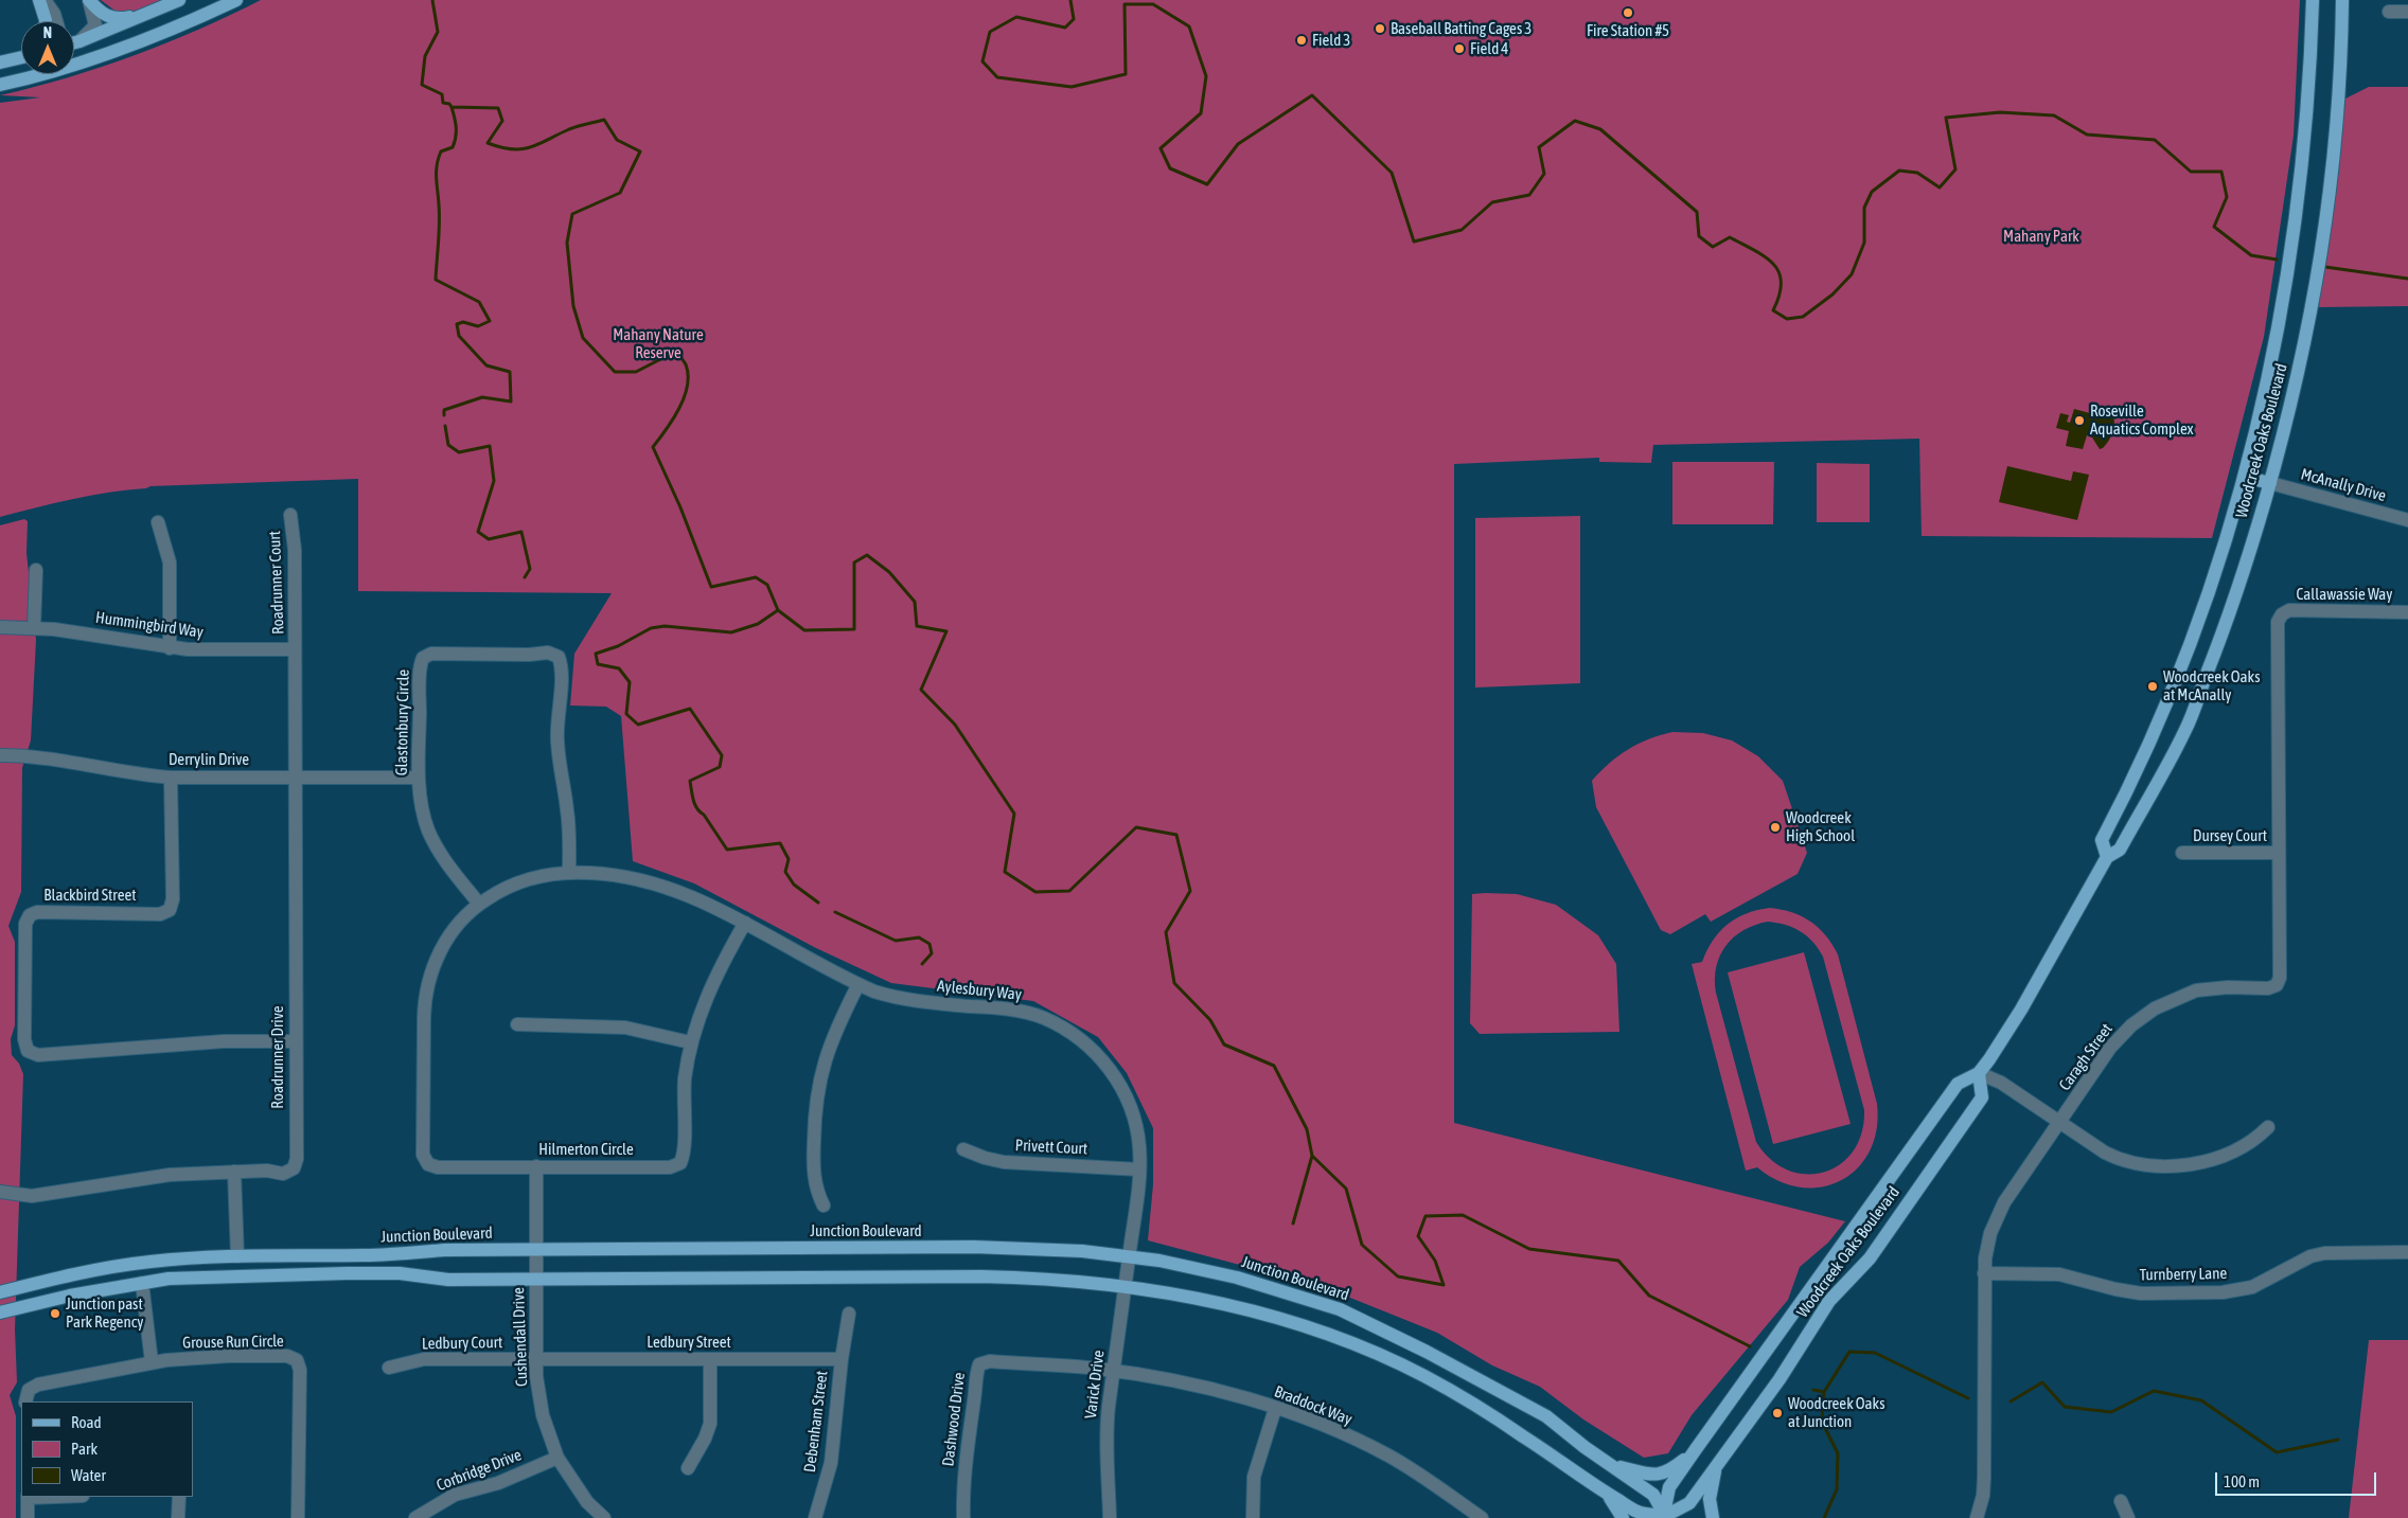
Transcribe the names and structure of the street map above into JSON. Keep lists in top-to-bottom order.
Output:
{
  "streets": {
    "main road": ["Woodcreek Oaks Boulevard", "Junction Boulevard"],
    "street": [
      "McAnally Drive",
      "Roadrunner Court",
      "Callawassie Way",
      "Hummingbird Way",
      "Glastonbury Circle",
      "Derrylin Drive",
      "Dursey Court",
      "Blackbird Street",
      "Aylesbury Way",
      "Roadrunner Drive",
      "Caragh Street",
      "Privett Court",
      "Hilmerton Circle",
      "Turnberry Lane",
      "Cushendall Drive",
      "Grouse Run Circle",
      "Ledbury Street",
      "Ledbury Court",
      "Varick Drive",
      "Braddock Way",
      "Dashwood Drive",
      "Debenham Street",
      "Corbridge Drive"
    ]
  },
  "crossings": [
    ["Woodcreek Oaks Boulevard", "McAnally Drive"],
    ["Woodcreek Oaks Boulevard", "Junction Boulevard"],
    ["Roadrunner Court", "Hummingbird Way"],
    ["Roadrunner Court", "Roadrunner Drive"],
    ["Callawassie Way", "Caragh Street"],
    ["Hummingbird Way", "Roadrunner Drive"],
    ["Glastonbury Circle", "Derrylin Drive"],
    ["Glastonbury Circle", "Hilmerton Circle"],
    ["Derrylin Drive", "Blackbird Street"],
    ["Derrylin Drive", "Roadrunner Drive"],
    ["Dursey Court", "Caragh Street"],
    ["Blackbird Street", "Roadrunner Drive"],
    ["Aylesbury Way", "Privett Court"],
    ["Aylesbury Way", "Hilmerton Circle"],
    ["Aylesbury Way", "Junction Boulevard"],
    ["Aylesbury Way", "Varick Drive"],
    ["Caragh Street", "Turnberry Lane"],
    ["Hilmerton Circle", "Cushendall Drive"],
    ["Junction Boulevard", "Cushendall Drive"],
    ["Junction Boulevard", "Varick Drive"],
    ["Cushendall Drive", "Ledbury Street"],
    ["Cushendall Drive", "Ledbury Court"],
    ["Cushendall Drive", "Corbridge Drive"],
    ["Ledbury Street", "Ledbury Court"],
    ["Ledbury Street", "Debenham Street"],
    ["Varick Drive", "Braddock Way"],
    ["Varick Drive", "Dashwood Drive"],
    ["Braddock Way", "Dashwood Drive"]
  ],
  "parks": ["Mahany Park", "Mahany Nature Reserve"],
  "places": [
    "Fire Station #5",
    "Baseball Batting Cages 3",
    "Field 3",
    "Field 4",
    "Roseville Aquatics Complex",
    "Woodcreek Oaks at McAnally",
    "Woodcreek High School",
    "Junction past Park Regency",
    "Woodcreek Oaks at Junction"
  ],
  "legend": ["Road", "Park", "Water"],
  "scale_bar": "100 m",
  "north": "top"
}
